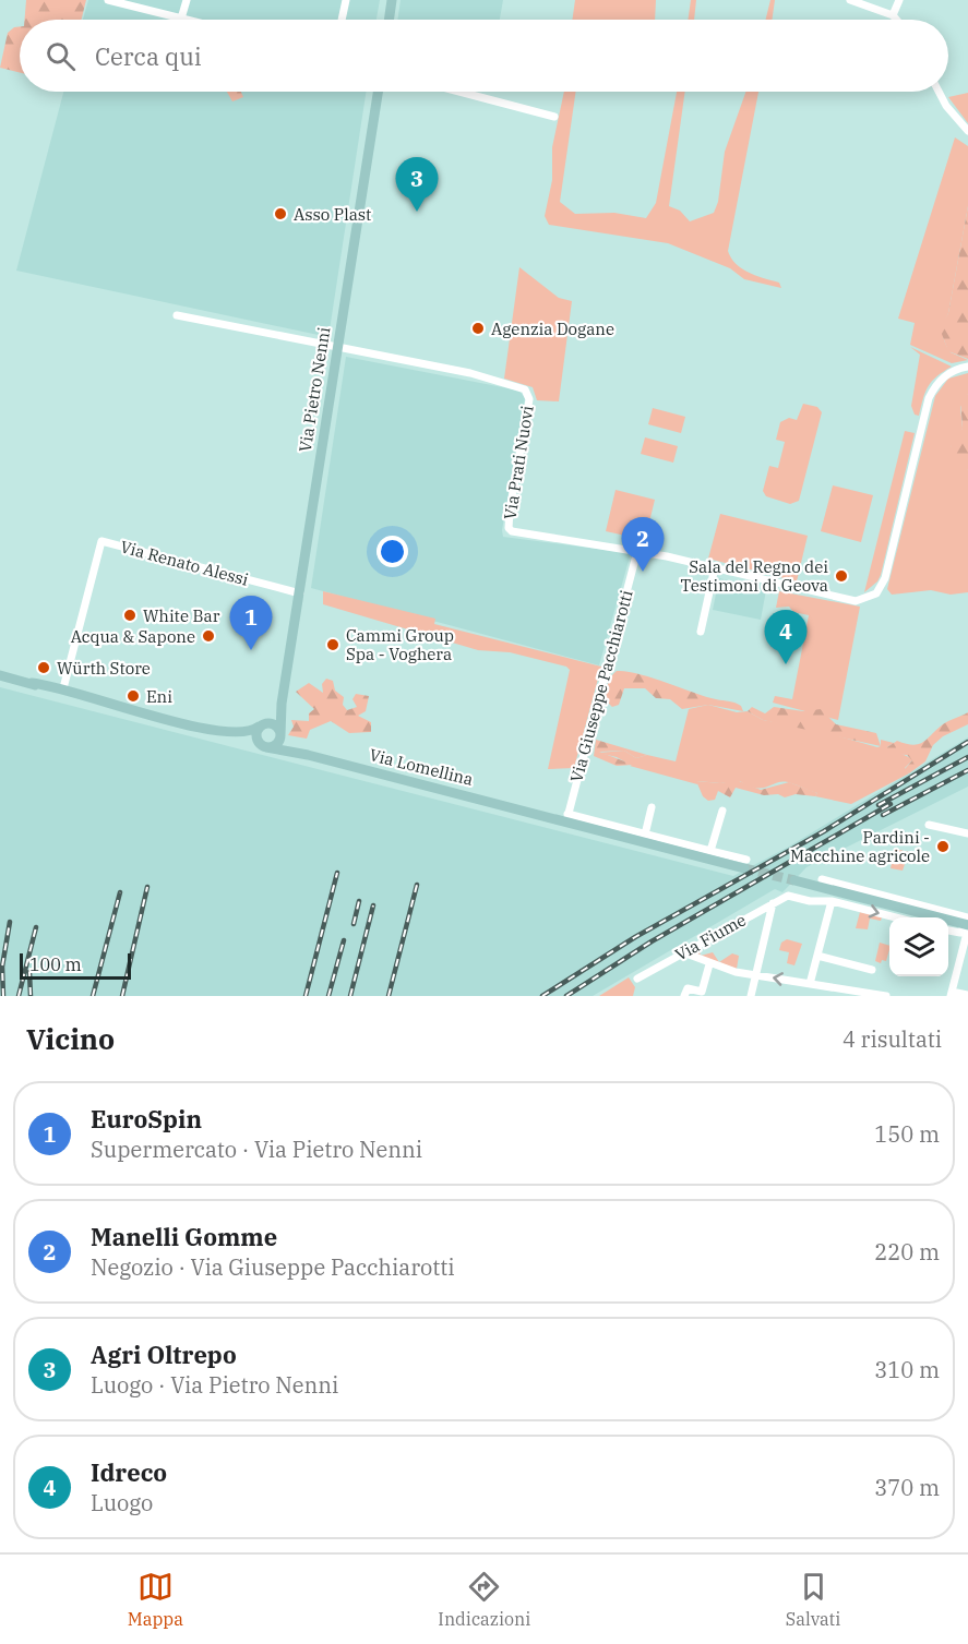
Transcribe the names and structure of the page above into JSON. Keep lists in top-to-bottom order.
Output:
{
  "streets": {
    "main road": ["Via Pietro Nenni", "Via Lomellina"],
    "street": [
      "Via Prati Nuovi",
      "Via Renato Alessi",
      "Via Giuseppe Pacchiarotti",
      "Via Fiume"
    ]
  },
  "crossings": [
    ["Via Pietro Nenni", "Via Prati Nuovi"],
    ["Via Pietro Nenni", "Via Renato Alessi"],
    ["Via Pietro Nenni", "Via Lomellina"],
    ["Via Prati Nuovi", "Via Giuseppe Pacchiarotti"],
    ["Via Renato Alessi", "Via Lomellina"],
    ["Via Giuseppe Pacchiarotti", "Via Lomellina"]
  ],
  "places": [
    "Asso Plast",
    "Agenzia Dogane",
    "Sala del Regno dei Testimoni di Geova",
    "White Bar",
    "Acqua & Sapone",
    "Cammi Group Spa - Voghera",
    "Würth Store",
    "Eni",
    "Pardini - Macchine agricole"
  ],
  "scale_bar": "100 m",
  "page": {
    "search": "Cerca qui",
    "pins": [
      "3",
      "2",
      "1",
      "4"
    ],
    "scale": "100 m",
    "heading": ["Vicino", "4 risultati"],
    "list": [
      {
        "mark": "1",
        "name": "EuroSpin",
        "note": "Supermercato · Via Pietro Nenni",
        "value": "150 m"
      },
      {
        "mark": "2",
        "name": "Manelli Gomme",
        "note": "Negozio · Via Giuseppe Pacchiarotti",
        "value": "220 m"
      },
      {
        "mark": "3",
        "name": "Agri Oltrepo",
        "note": "Luogo · Via Pietro Nenni",
        "value": "310 m"
      },
      {
        "mark": "4",
        "name": "Idreco",
        "note": "Luogo",
        "value": "370 m"
      }
    ],
    "nav": ["Mappa", "Indicazioni", "Salvati"]
  }
}
